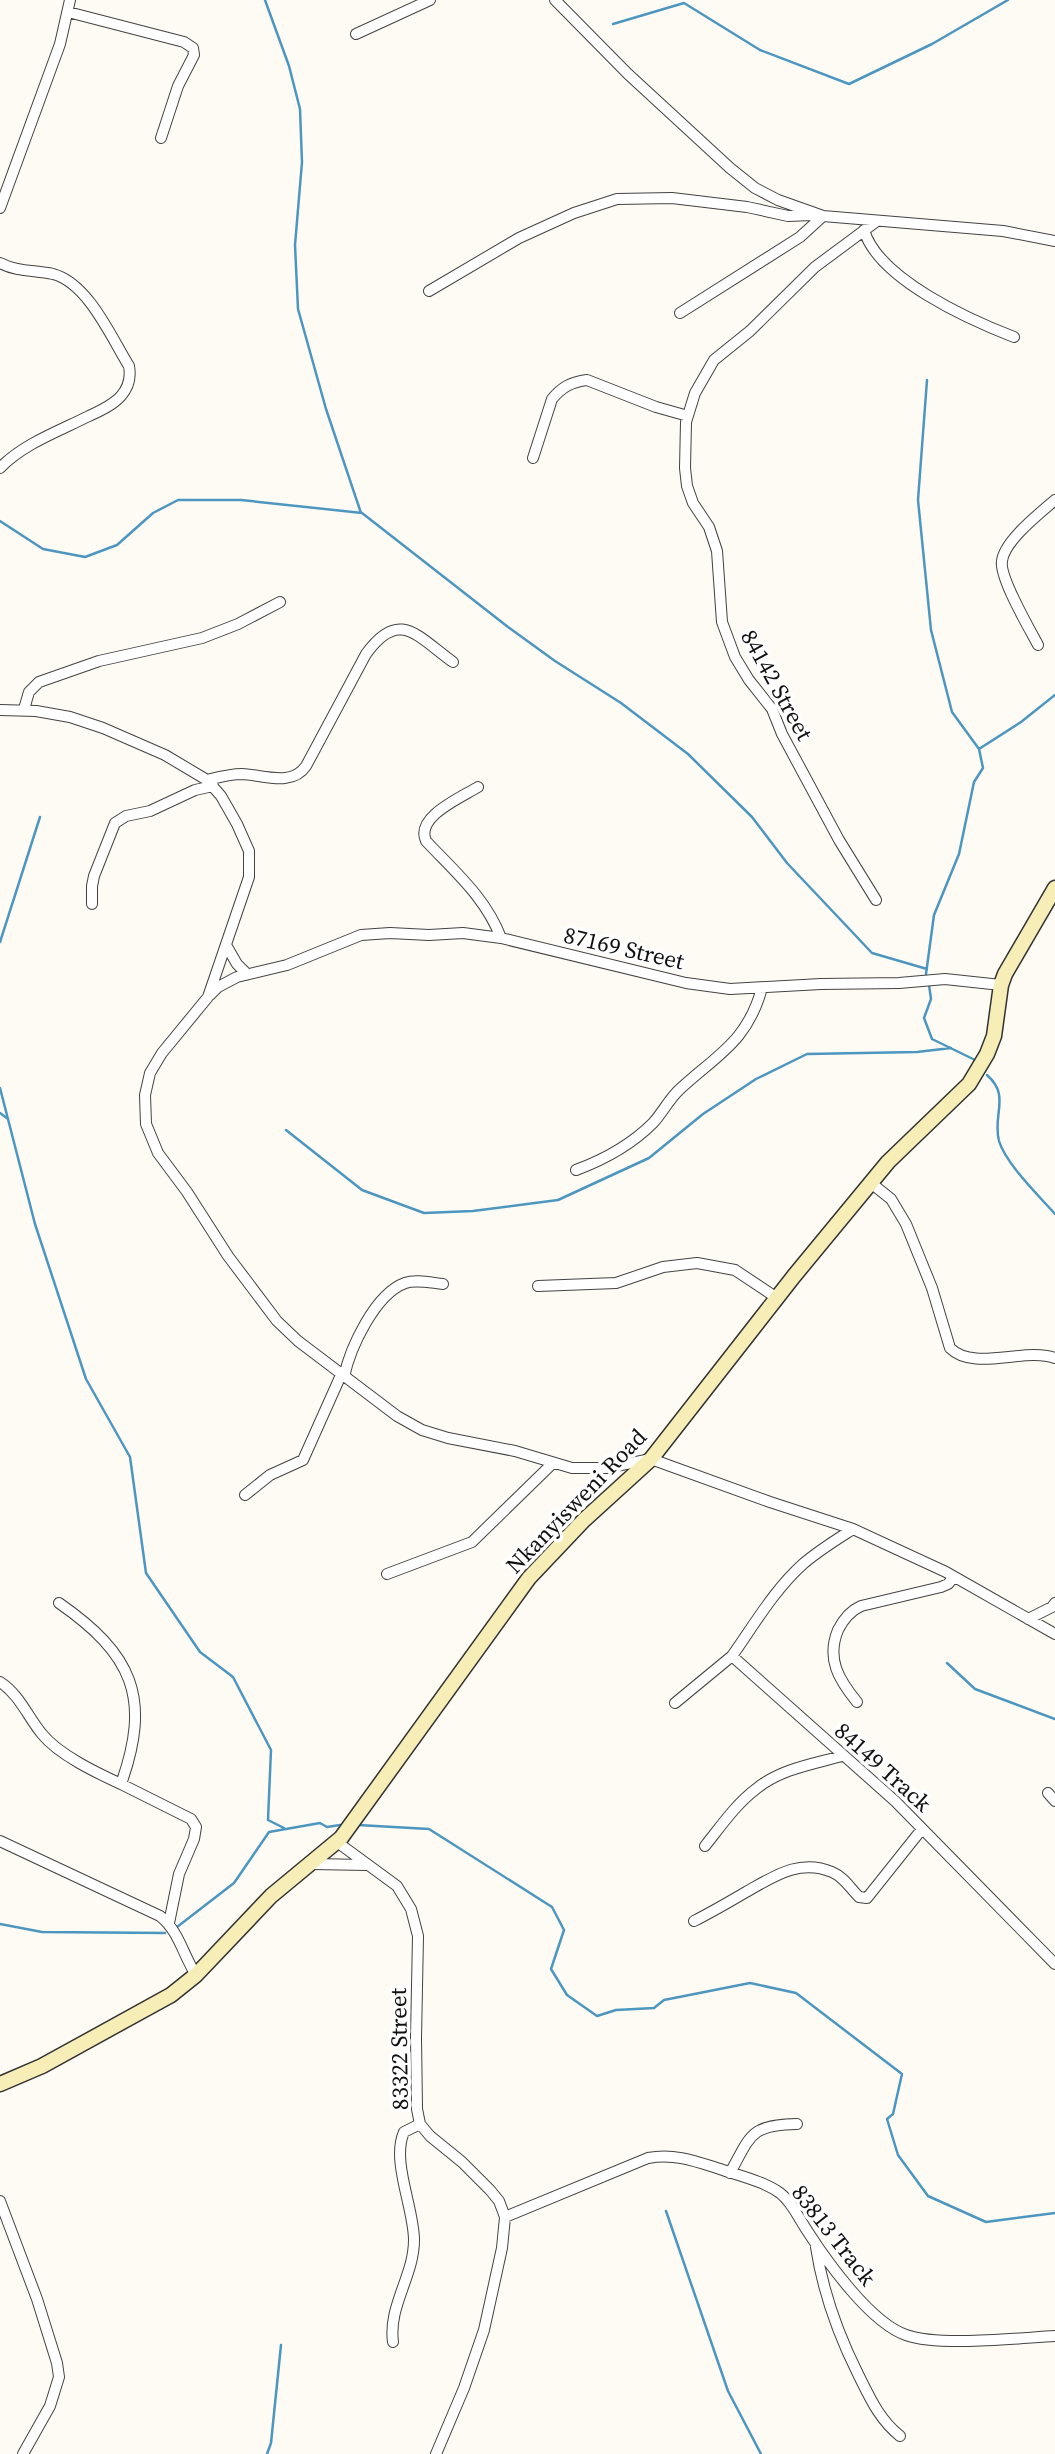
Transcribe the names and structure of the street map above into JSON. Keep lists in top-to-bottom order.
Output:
{
  "streets": {
    "street": [
      "84142 Street",
      "87169 Street",
      "Nkanyisweni Road",
      "84149 Track",
      "83322 Street",
      "83813 Track"
    ]
  },
  "crossings": [
    ["87169 Street", "Nkanyisweni Road"],
    ["Nkanyisweni Road", "83322 Street"],
    ["83322 Street", "83813 Track"]
  ]
}
